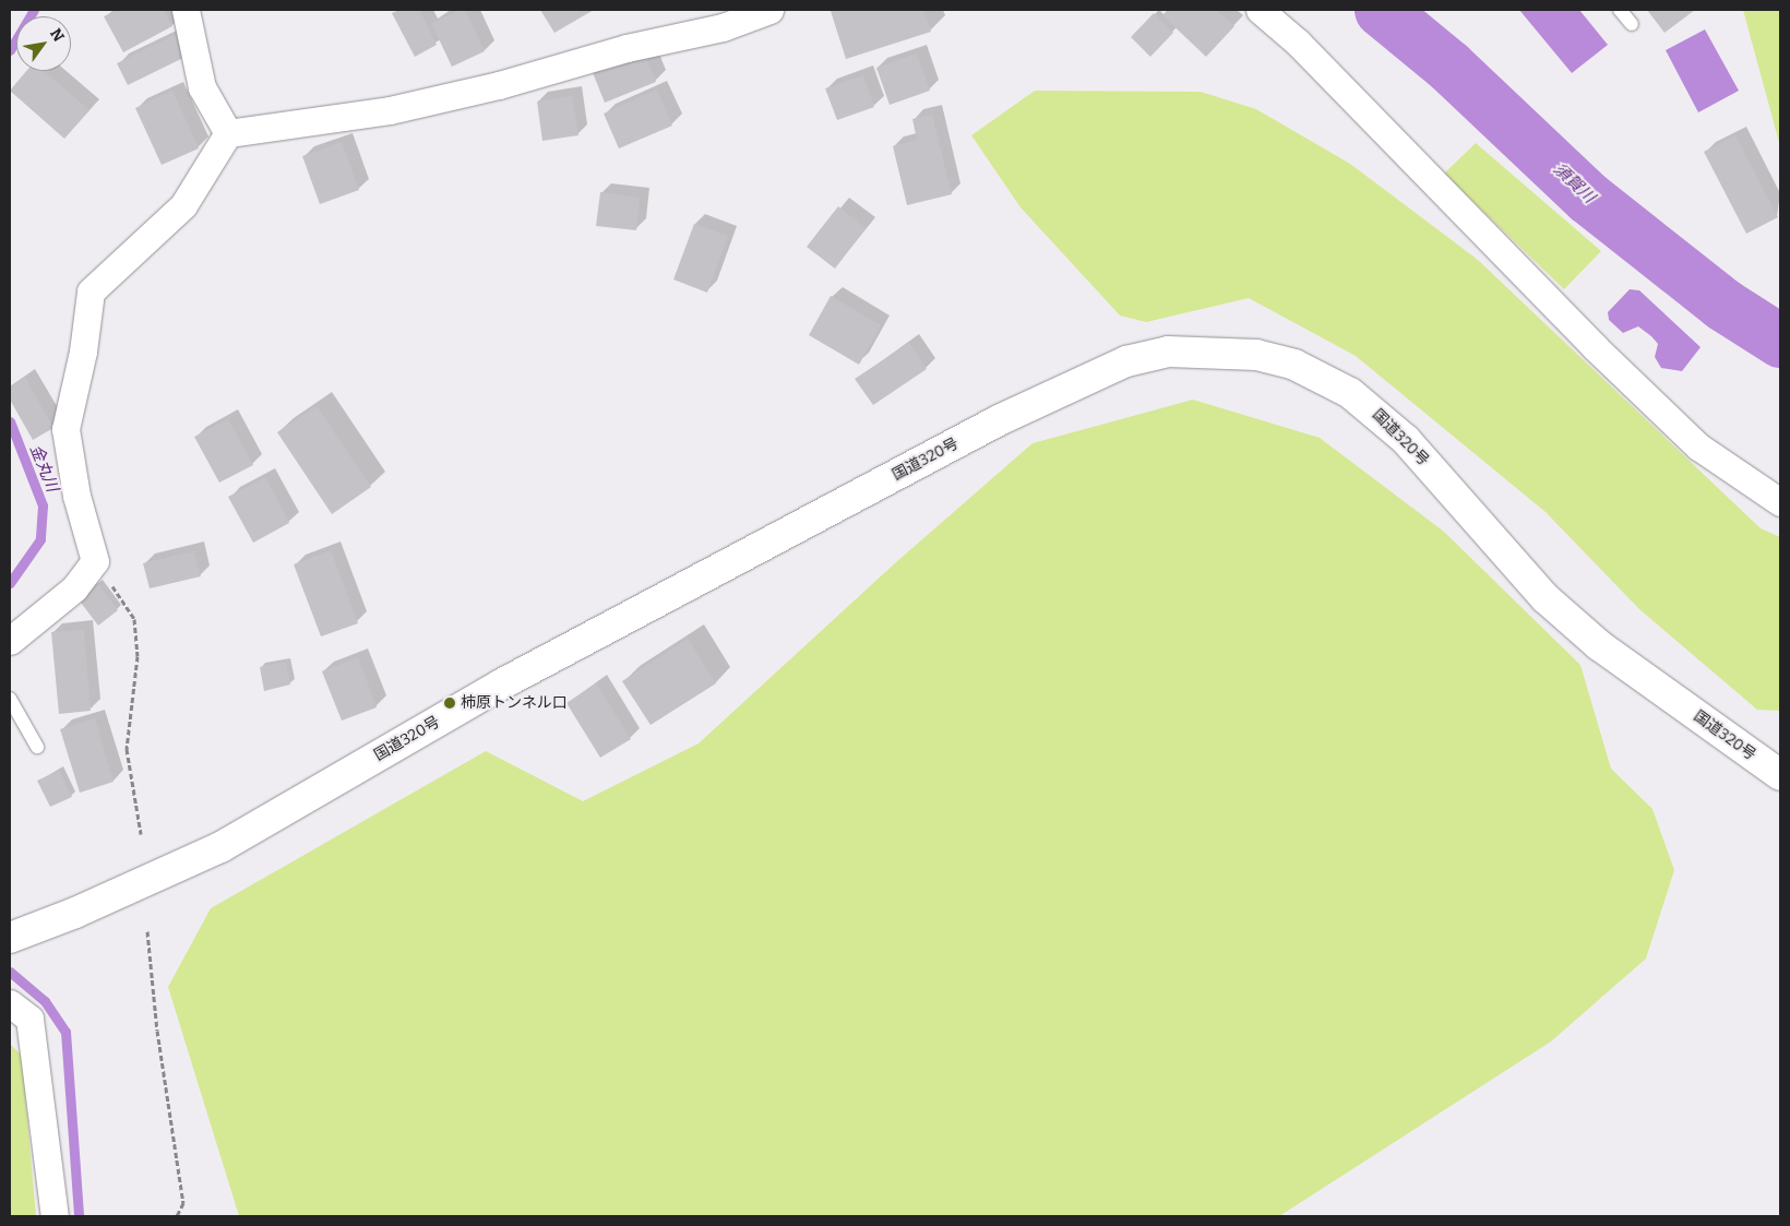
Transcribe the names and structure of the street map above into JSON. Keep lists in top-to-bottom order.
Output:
{
  "streets": {
    "highway": ["国道320号"]
  },
  "water": ["須賀川", "金丸川"],
  "places": ["柿原トンネル口"],
  "north": "top right"
}
